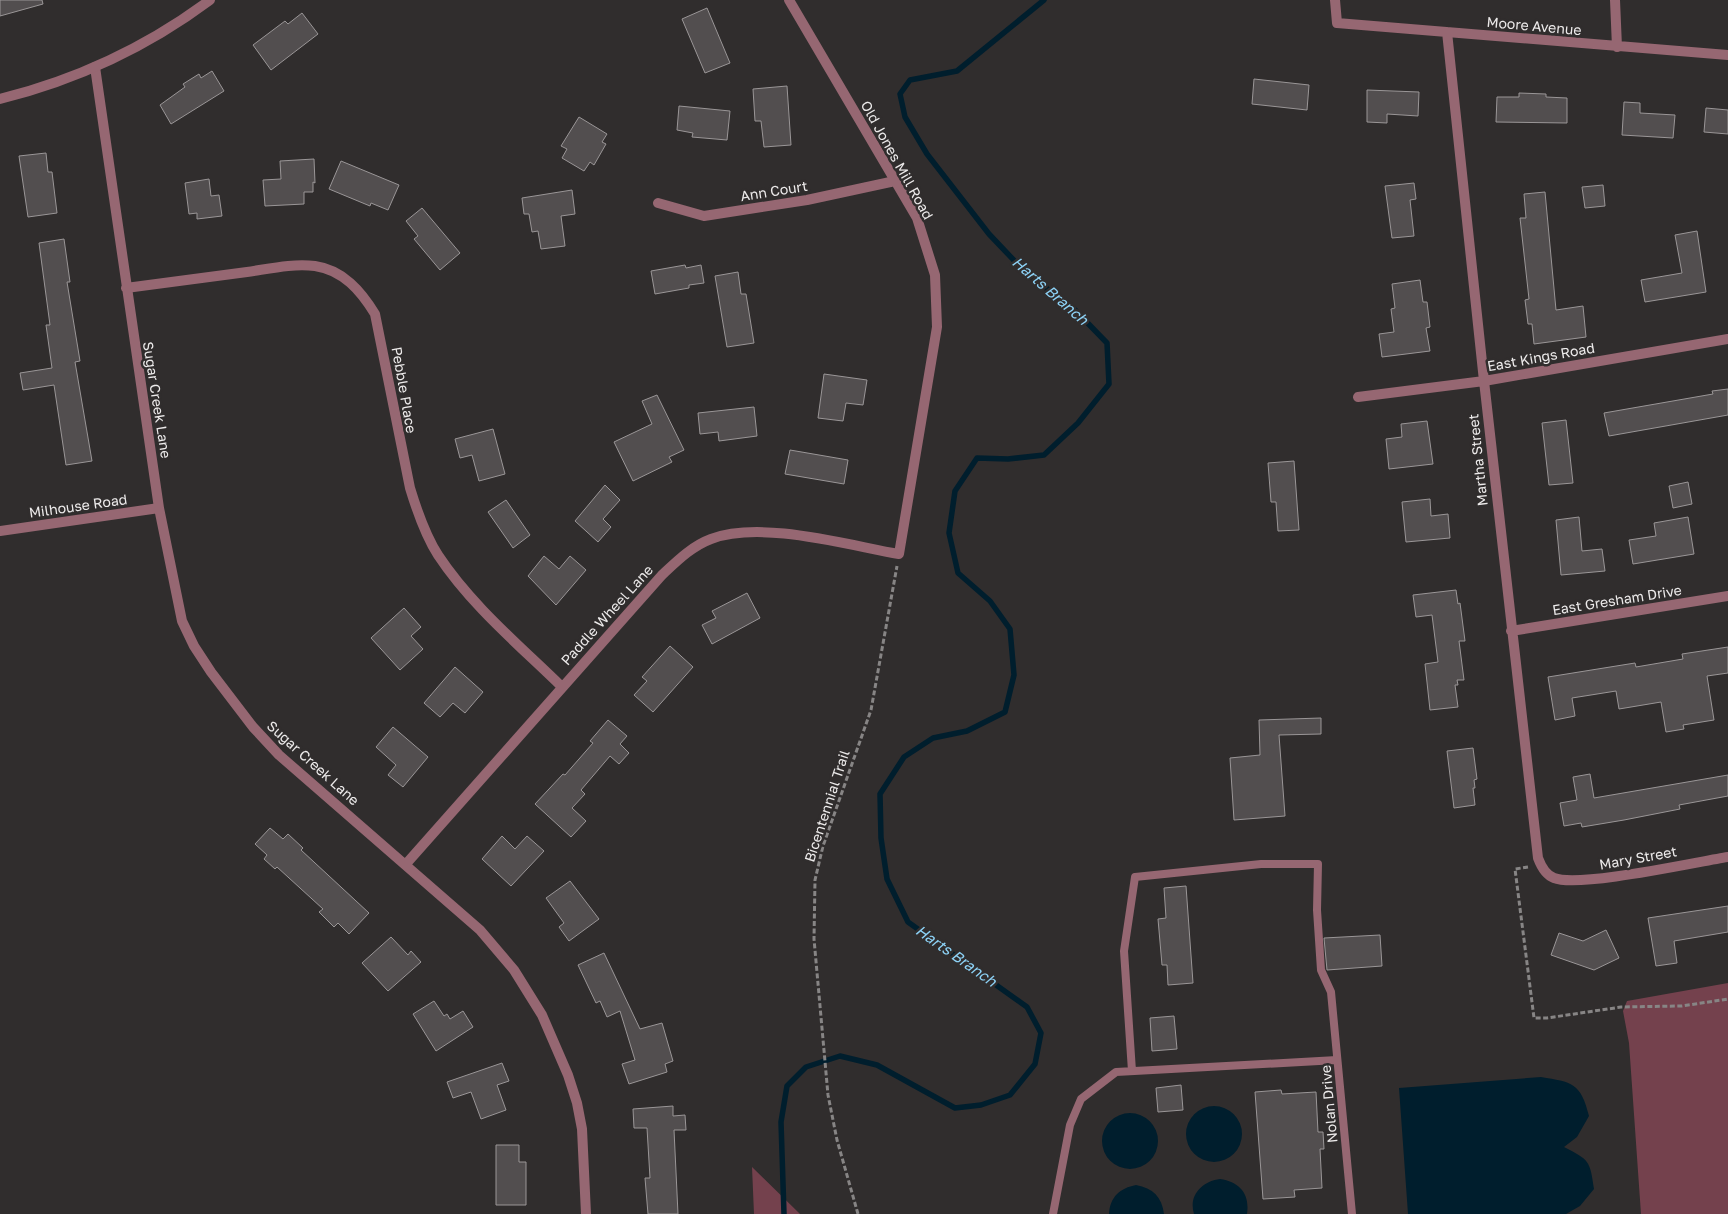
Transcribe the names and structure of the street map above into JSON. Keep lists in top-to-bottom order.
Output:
{
  "streets": {
    "street": [
      "Moore Avenue",
      "Old Jones Mill Road",
      "Ann Court",
      "East Kings Road",
      "Pebble Place",
      "Sugar Creek Lane",
      "Martha Street",
      "Milhouse Road",
      "East Gresham Drive",
      "Paddle Wheel Lane",
      "Mary Street"
    ],
    "lane": ["Nolan Drive"],
    "path": ["Bicentennial Trail"]
  },
  "crossings": [
    ["Moore Avenue", "Martha Street"],
    ["Old Jones Mill Road", "Ann Court"],
    ["Old Jones Mill Road", "Paddle Wheel Lane"],
    ["Old Jones Mill Road", "Bicentennial Trail"],
    ["East Kings Road", "Martha Street"],
    ["Pebble Place", "Sugar Creek Lane"],
    ["Pebble Place", "Paddle Wheel Lane"],
    ["Sugar Creek Lane", "Milhouse Road"],
    ["Sugar Creek Lane", "Paddle Wheel Lane"],
    ["Martha Street", "East Gresham Drive"],
    ["Martha Street", "Mary Street"],
    ["Paddle Wheel Lane", "Bicentennial Trail"]
  ],
  "water": ["Harts Branch"]
}
